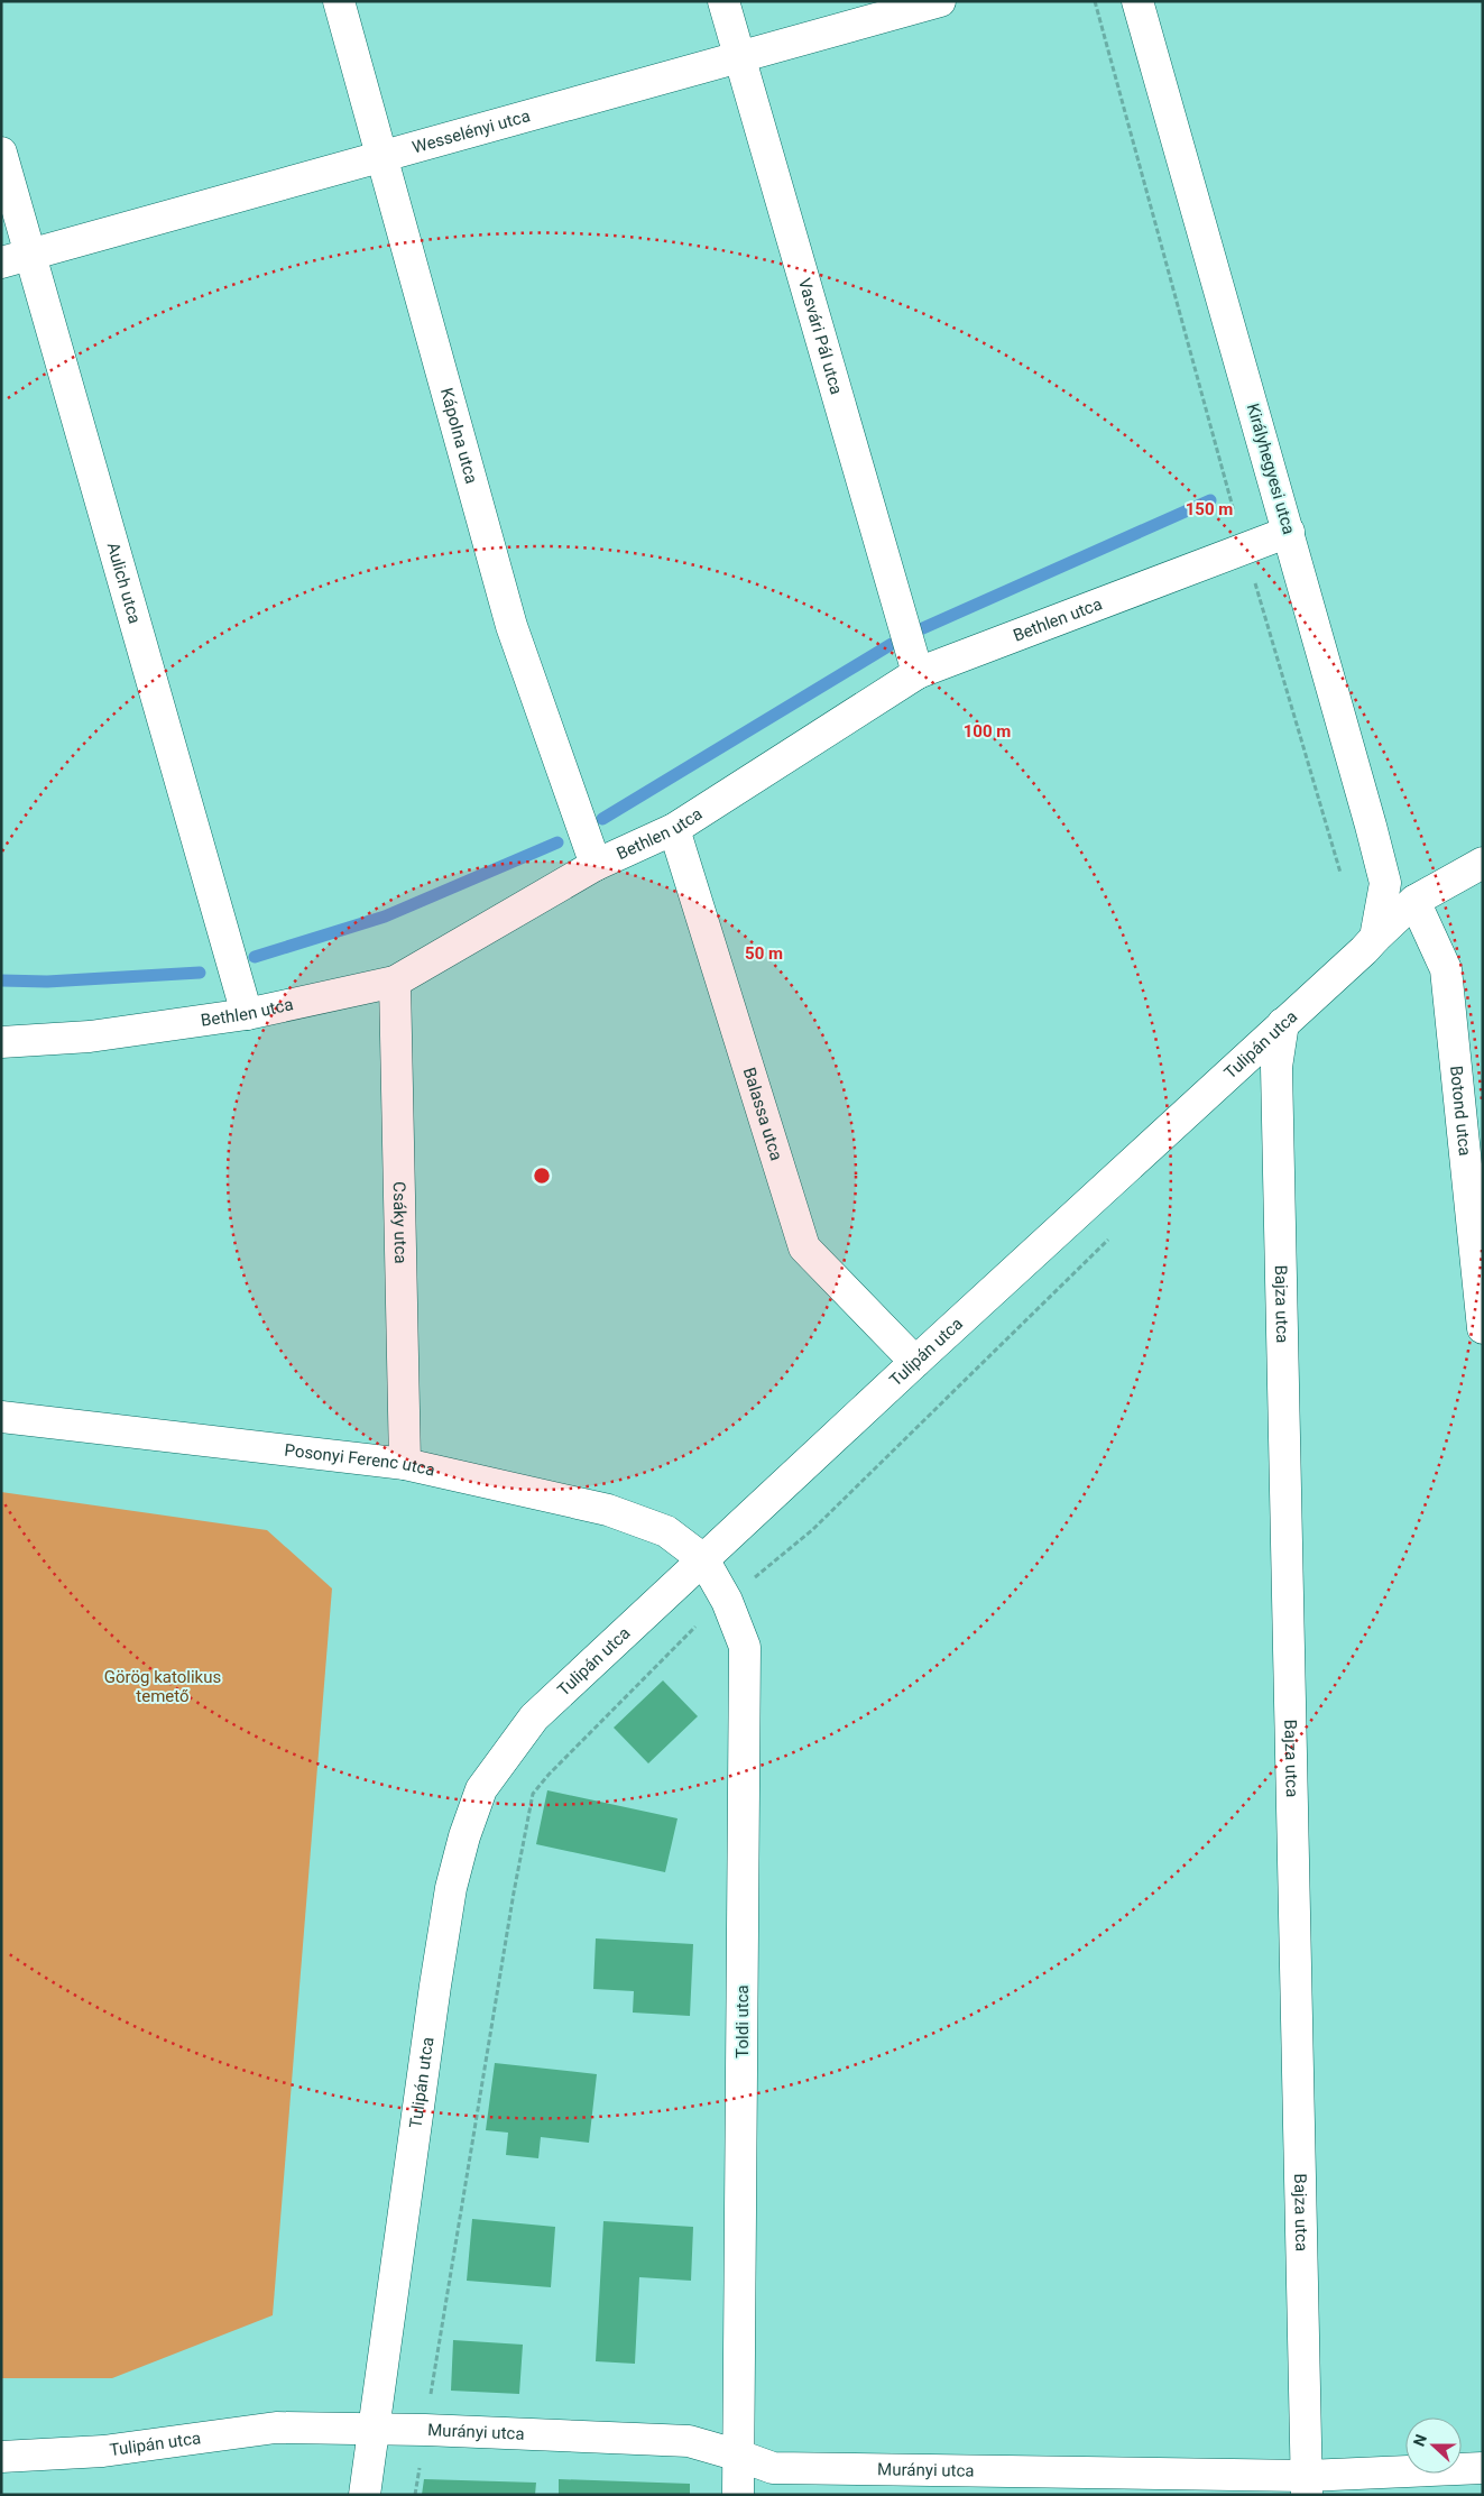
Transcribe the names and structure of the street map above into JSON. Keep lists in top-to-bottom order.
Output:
{
  "streets": {
    "street": [
      "Wesselényi utca",
      "Vasvári Pál utca",
      "Kápolna utca",
      "Királyhegyesi utca",
      "Aulich utca",
      "Bethlen utca",
      "Tulipán utca",
      "Botond utca",
      "Balassa utca",
      "Csáky utca",
      "Bajza utca",
      "Posonyi Ferenc utca",
      "Toldi utca",
      "Murányi utca"
    ]
  },
  "crossings": [
    ["Wesselényi utca", "Vasvári Pál utca"],
    ["Wesselényi utca", "Kápolna utca"],
    ["Wesselényi utca", "Aulich utca"],
    ["Vasvári Pál utca", "Bethlen utca"],
    ["Kápolna utca", "Bethlen utca"],
    ["Királyhegyesi utca", "Bethlen utca"],
    ["Királyhegyesi utca", "Tulipán utca"],
    ["Aulich utca", "Bethlen utca"],
    ["Bethlen utca", "Balassa utca"],
    ["Bethlen utca", "Csáky utca"],
    ["Tulipán utca", "Botond utca"],
    ["Tulipán utca", "Balassa utca"],
    ["Tulipán utca", "Bajza utca"],
    ["Tulipán utca", "Posonyi Ferenc utca"],
    ["Tulipán utca", "Toldi utca"],
    ["Tulipán utca", "Murányi utca"],
    ["Csáky utca", "Posonyi Ferenc utca"],
    ["Bajza utca", "Murányi utca"],
    ["Posonyi Ferenc utca", "Toldi utca"],
    ["Toldi utca", "Murányi utca"]
  ],
  "parks": ["Görög katolikus temető"],
  "north": "left",
  "rings": ["150 m", "100 m", "50 m"]
}
